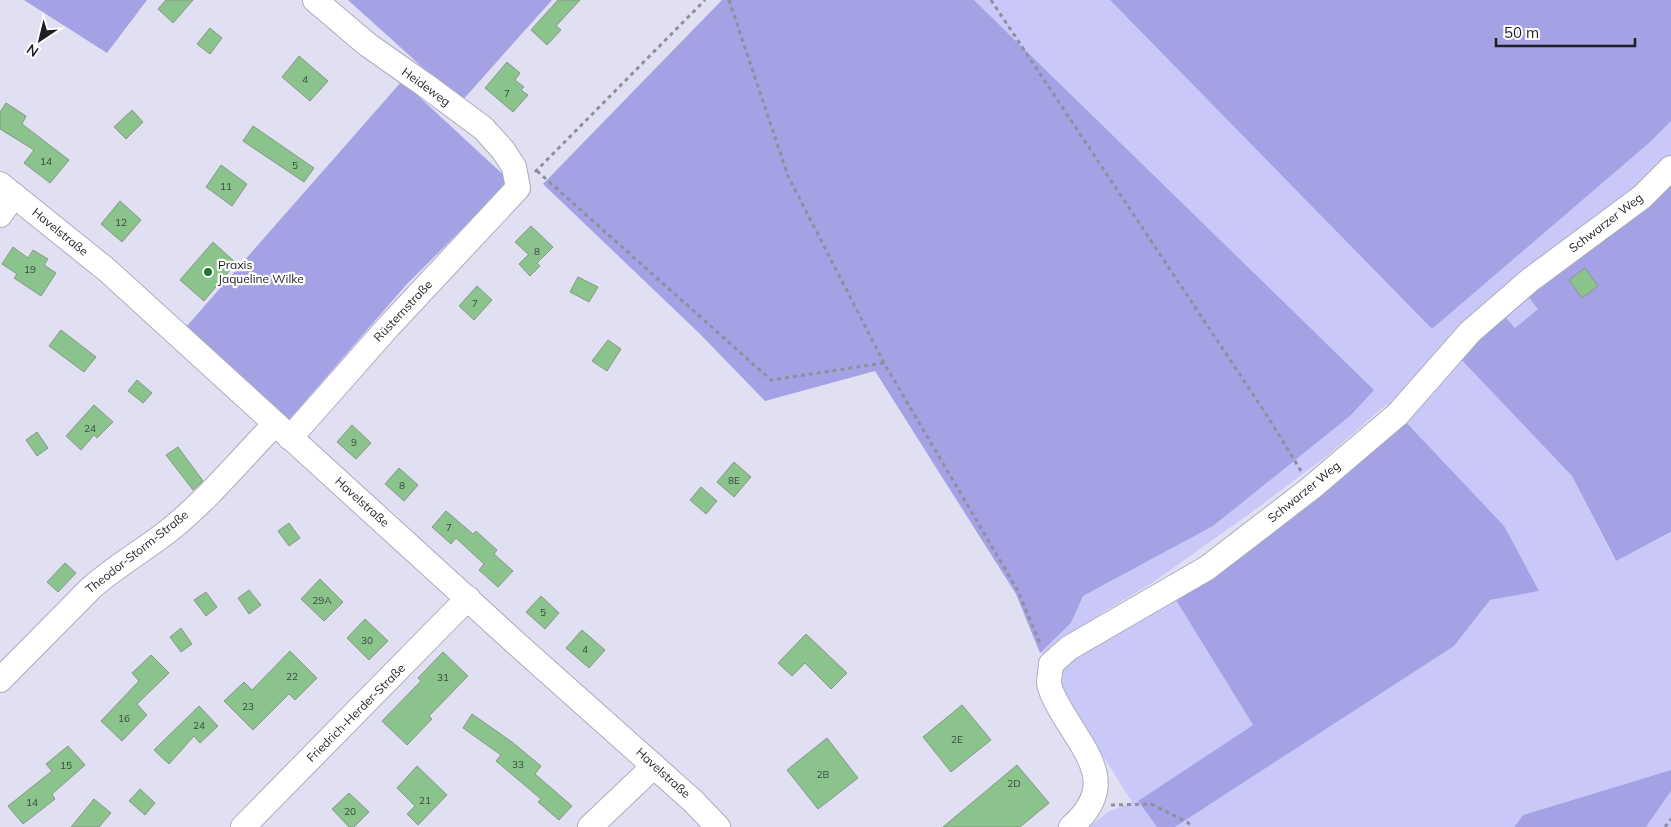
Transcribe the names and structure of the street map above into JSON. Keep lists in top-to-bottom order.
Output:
{
  "streets": {
    "street": [
      "Heideweg",
      "Schwarzer Weg",
      "Havelstraße",
      "Rüsternstraße",
      "Theodor-Storm-Straße",
      "Friedrich-Herder-Straße"
    ]
  },
  "crossings": [
    ["Heideweg", "Rüsternstraße"],
    ["Havelstraße", "Rüsternstraße"],
    ["Havelstraße", "Theodor-Storm-Straße"],
    ["Havelstraße", "Friedrich-Herder-Straße"],
    ["Rüsternstraße", "Theodor-Storm-Straße"]
  ],
  "places": ["Praxis Jaqueline Wilke"],
  "house_numbers": [
    "4",
    "7",
    "14",
    "5",
    "11",
    "12",
    "8",
    "19",
    "7",
    "24",
    "9",
    "8E",
    "8",
    "7",
    "29A",
    "5",
    "30",
    "4",
    "22",
    "31",
    "23",
    "16",
    "24",
    "2E",
    "33",
    "15",
    "2B",
    "2D",
    "21",
    "14",
    "20"
  ],
  "scale_bar": "50 m",
  "north": "bottom left"
}
